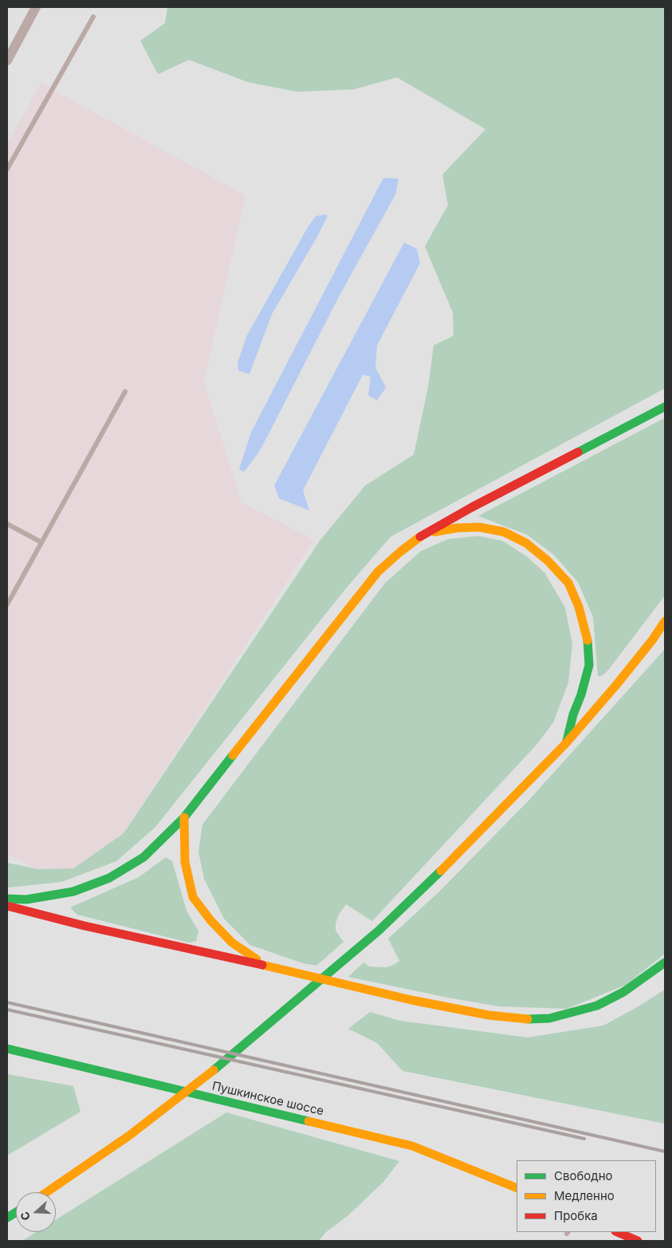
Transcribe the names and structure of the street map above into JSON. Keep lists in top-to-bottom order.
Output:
{
  "streets": {
    "street": ["Пушкинское шоссе"]
  },
  "legend": ["Свободно", "Медленно", "Пробка"],
  "north": "left"
}
